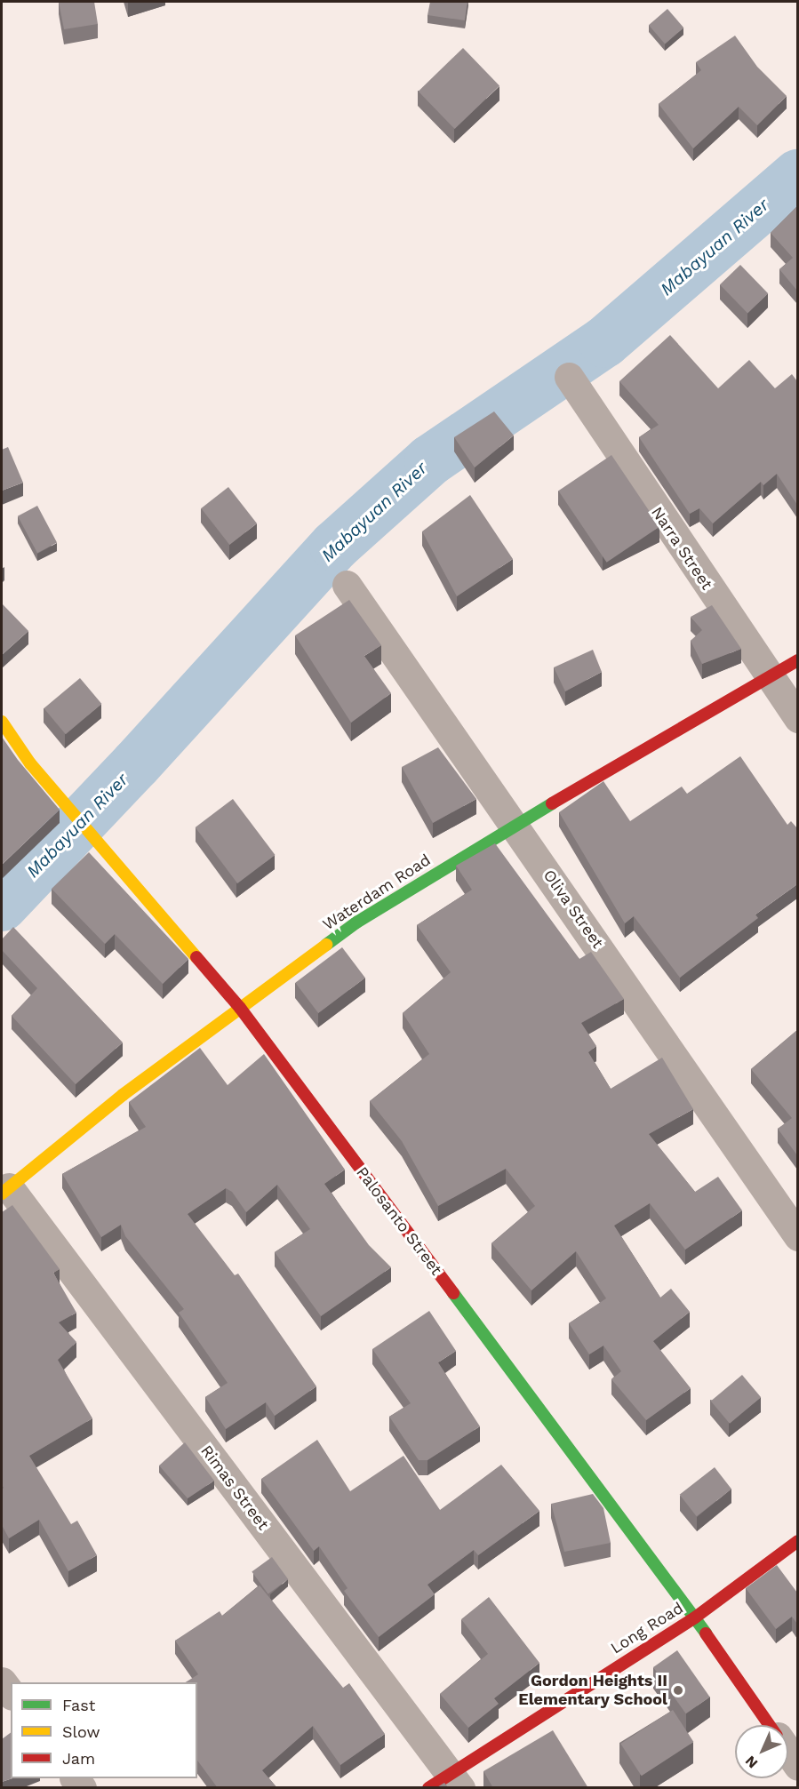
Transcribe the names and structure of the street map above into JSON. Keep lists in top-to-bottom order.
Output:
{
  "streets": {
    "street": [
      "Narra Street",
      "Waterdam Road",
      "Oliva Street",
      "Palosanto Street",
      "Rimas Street",
      "Long Road"
    ]
  },
  "crossings": [
    ["Narra Street", "Waterdam Road"],
    ["Waterdam Road", "Oliva Street"],
    ["Waterdam Road", "Palosanto Street"],
    ["Waterdam Road", "Rimas Street"],
    ["Palosanto Street", "Long Road"],
    ["Rimas Street", "Long Road"]
  ],
  "water": ["Mabayuan River"],
  "places": ["Gordon Heights II Elementary School"],
  "legend": ["Fast", "Slow", "Jam"],
  "north": "bottom left"
}
